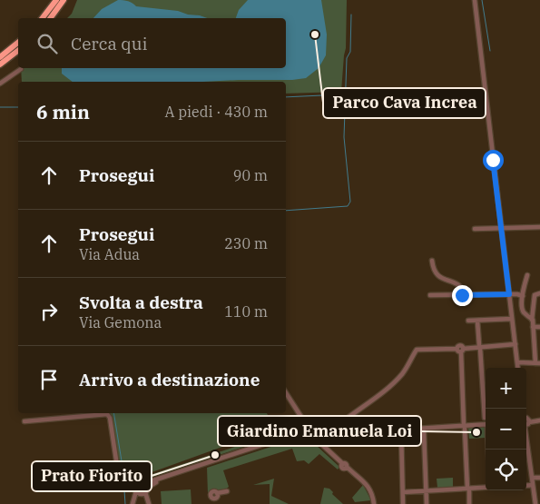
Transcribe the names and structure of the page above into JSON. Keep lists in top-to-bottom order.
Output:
{
  "places": ["Parco Cava Increa", "Giardino Emanuela Loi", "Prato Fiorito"],
  "page": {
    "search": "Cerca qui",
    "heading": ["6 min", "A piedi · 430 m"],
    "list": [
      ["Prosegui", "90 m"],
      ["Prosegui", "Via Adua", "230 m"],
      ["Svolta a destra", "Via Gemona", "110 m"],
      "Arrivo a destinazione"
    ],
    "map_buttons": ["+", "−"]
  }
}
